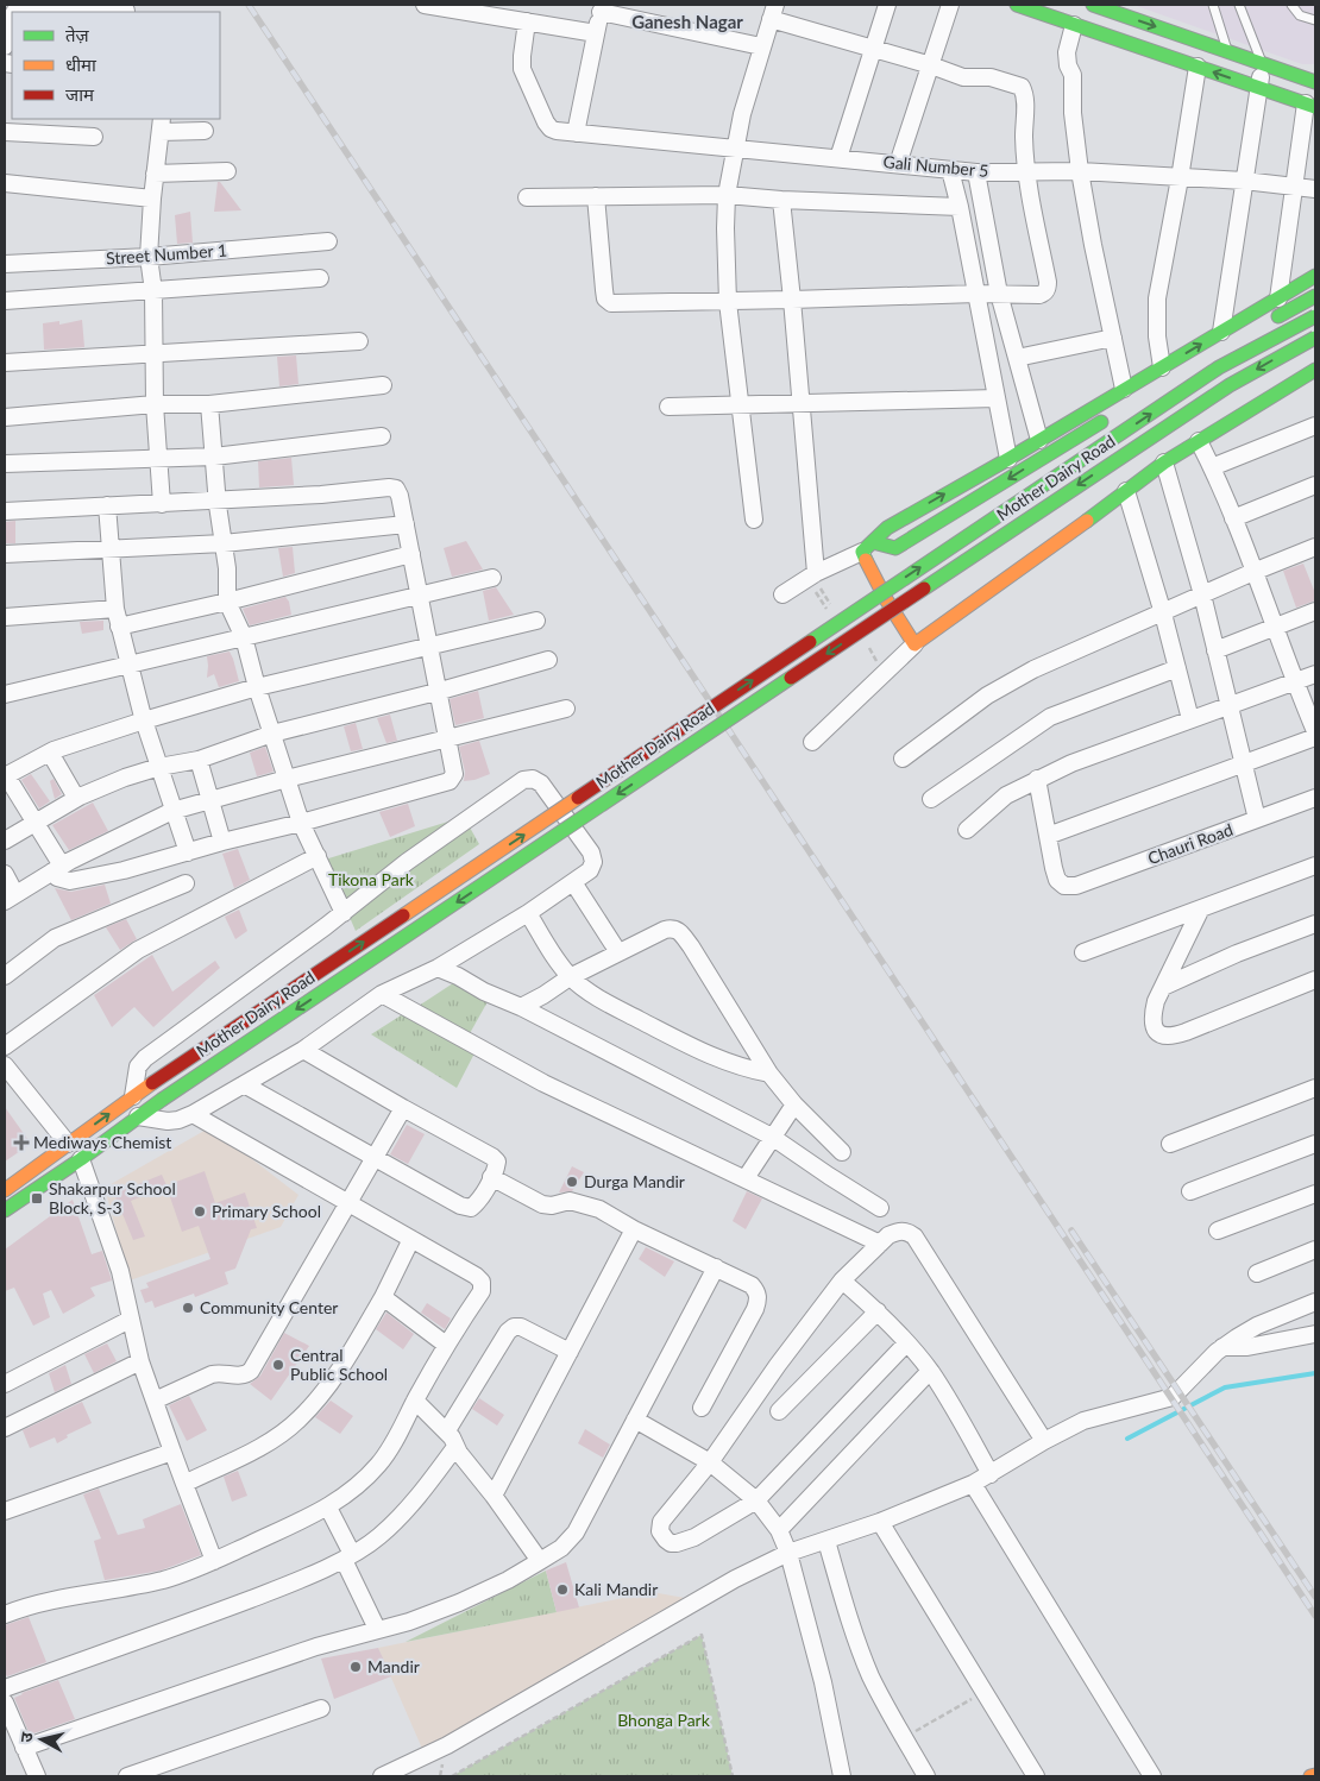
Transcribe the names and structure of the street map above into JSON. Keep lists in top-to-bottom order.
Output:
{
  "streets": {
    "main road": ["Mother Dairy Road"],
    "street": ["Gali Number 5", "Street Number 1", "Chauri Road"]
  },
  "districts": ["Ganesh Nagar"],
  "parks": ["Tikona Park", "Bhonga Park"],
  "places": {
    "health": ["Mediways Chemist"],
    "other": [
      "Durga Mandir",
      "Primary School",
      "Community Center",
      "Central Public School",
      "Kali Mandir",
      "Mandir"
    ],
    "transit": ["Shakarpur School Block, S-3"]
  },
  "legend": ["तेज़", "धीमा", "जाम"],
  "north": "left"
}
